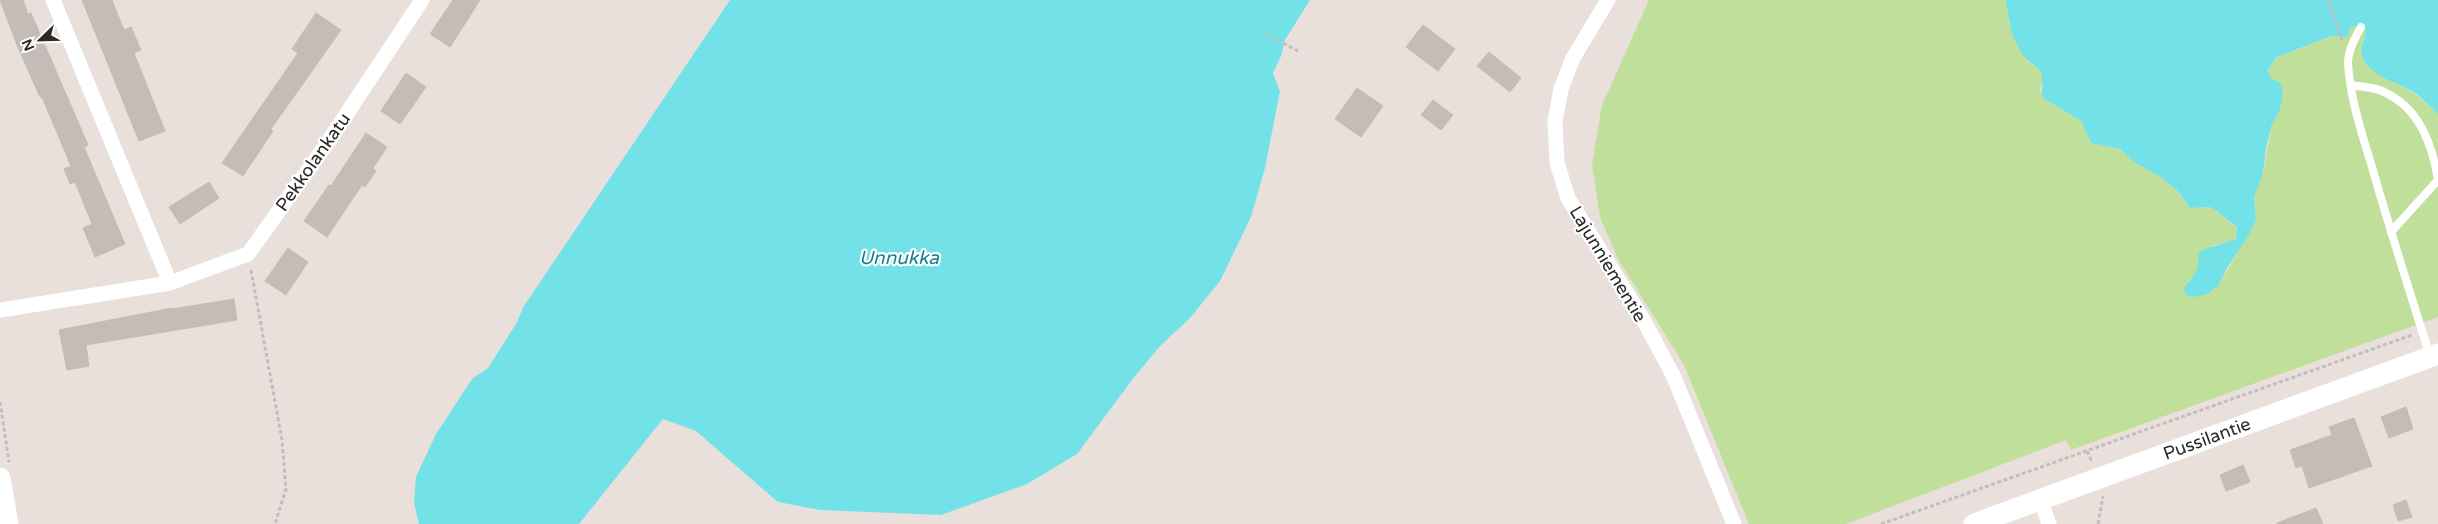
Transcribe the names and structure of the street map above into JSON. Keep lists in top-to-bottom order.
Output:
{
  "streets": {
    "street": ["Pekkolankatu", "Lajunniementie", "Pussilantie"]
  },
  "water": ["Unnukka"],
  "north": "bottom left"
}
